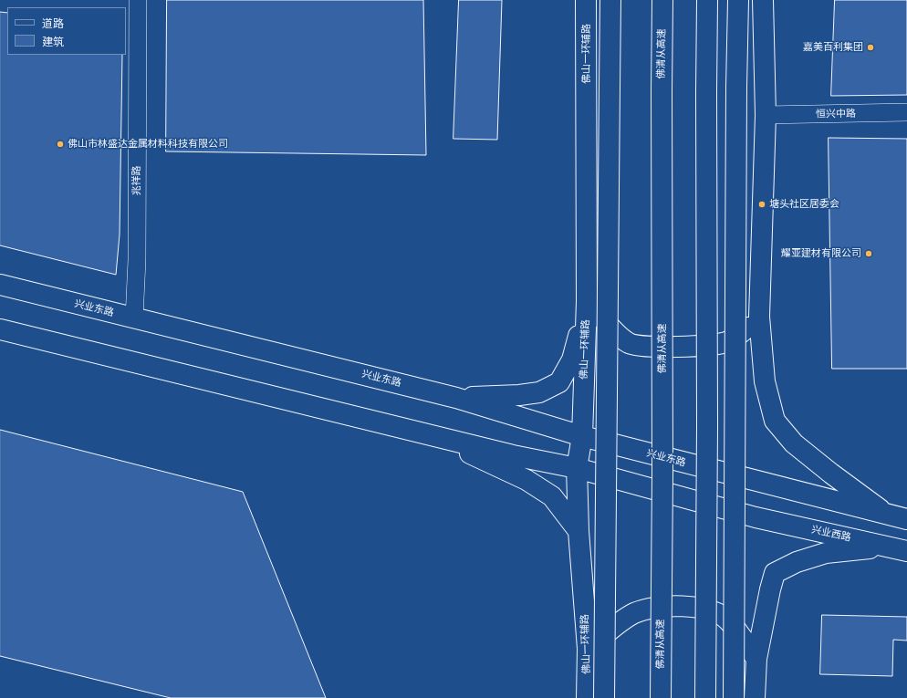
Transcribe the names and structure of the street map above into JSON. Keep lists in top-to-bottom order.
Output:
{
  "streets": {
    "main road": [
      "佛山一环辅路",
      "佛清从高速",
      "兴业东路",
      "兴业西路"
    ],
    "street": ["恒兴中路", "兆祥路"]
  },
  "crossings": [
    ["佛山一环辅路", "兴业东路"],
    ["佛山一环辅路", "兴业西路"],
    ["兆祥路", "兴业东路"]
  ],
  "places": [
    "嘉美百利集团",
    "佛山市林盛达金属材料科技有限公司",
    "塘头社区居委会",
    "耀亚建材有限公司"
  ],
  "legend": ["道路", "建筑"]
}
